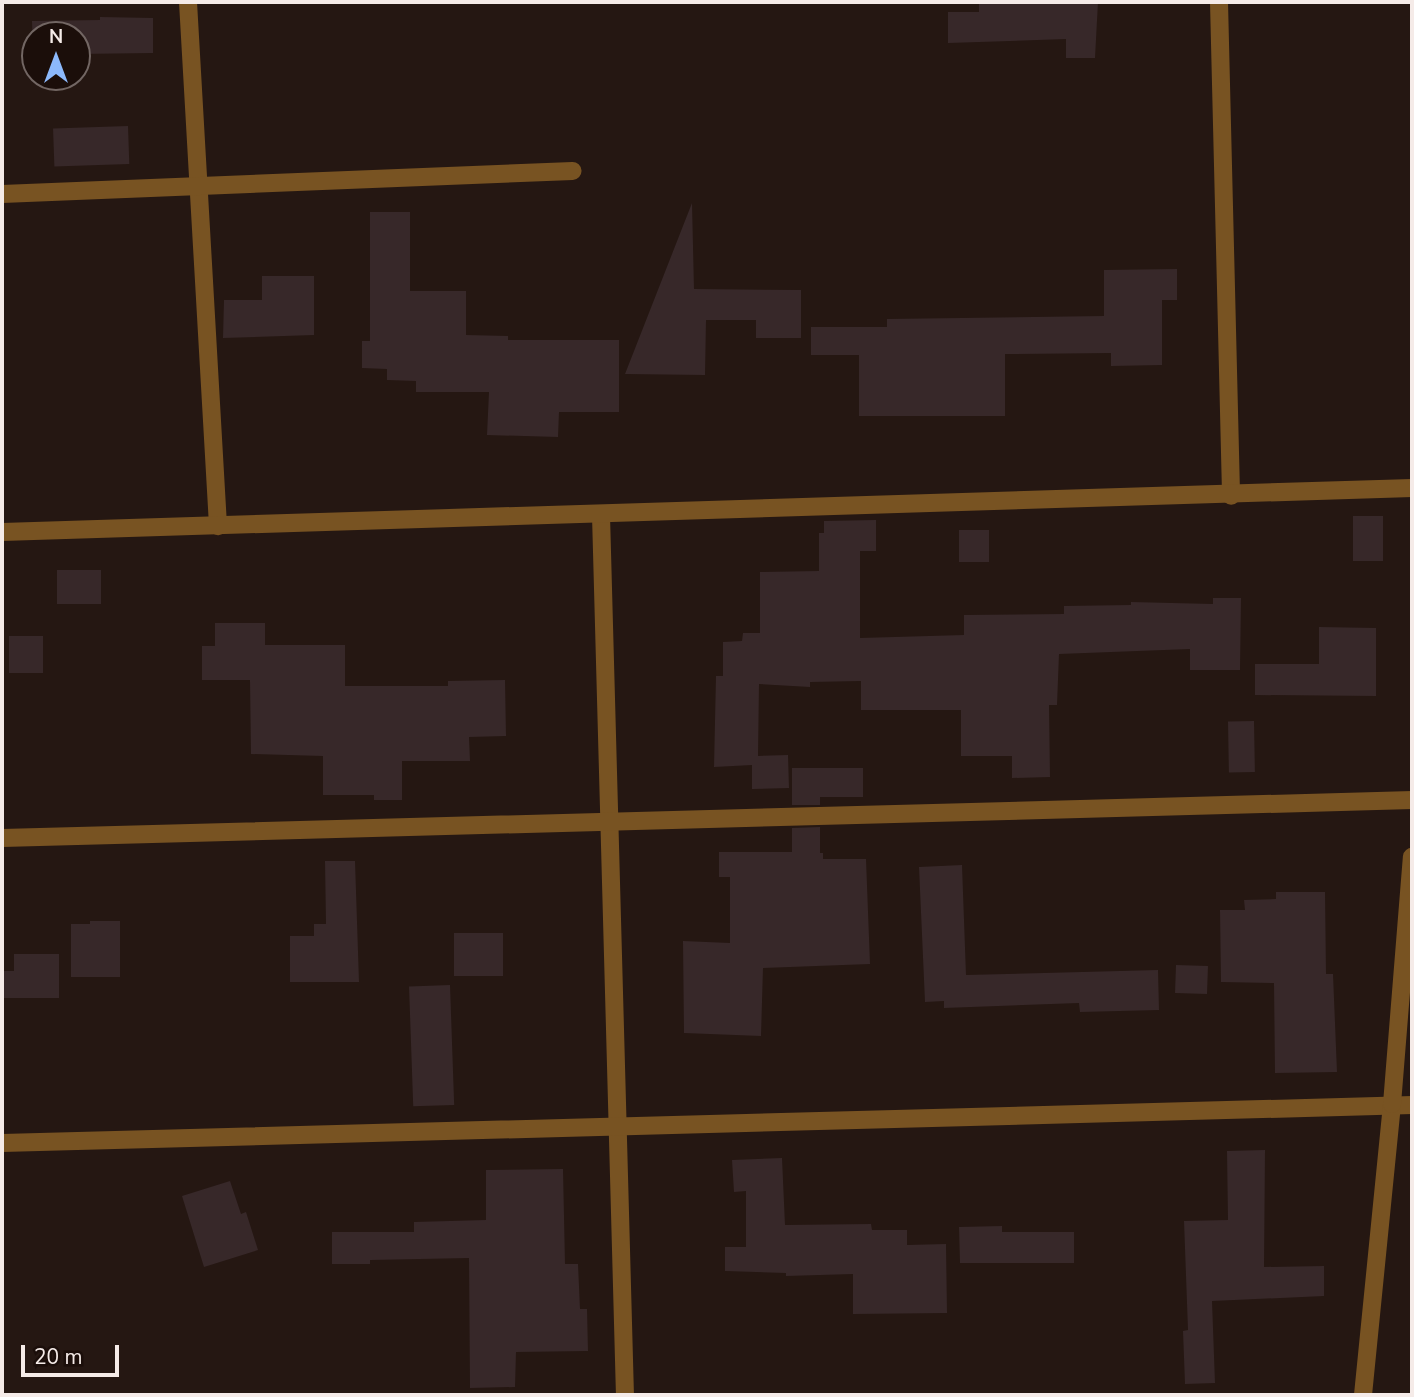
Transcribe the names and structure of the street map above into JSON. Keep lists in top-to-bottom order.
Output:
{
  "scale_bar": "20 m",
  "north": "top"
}
